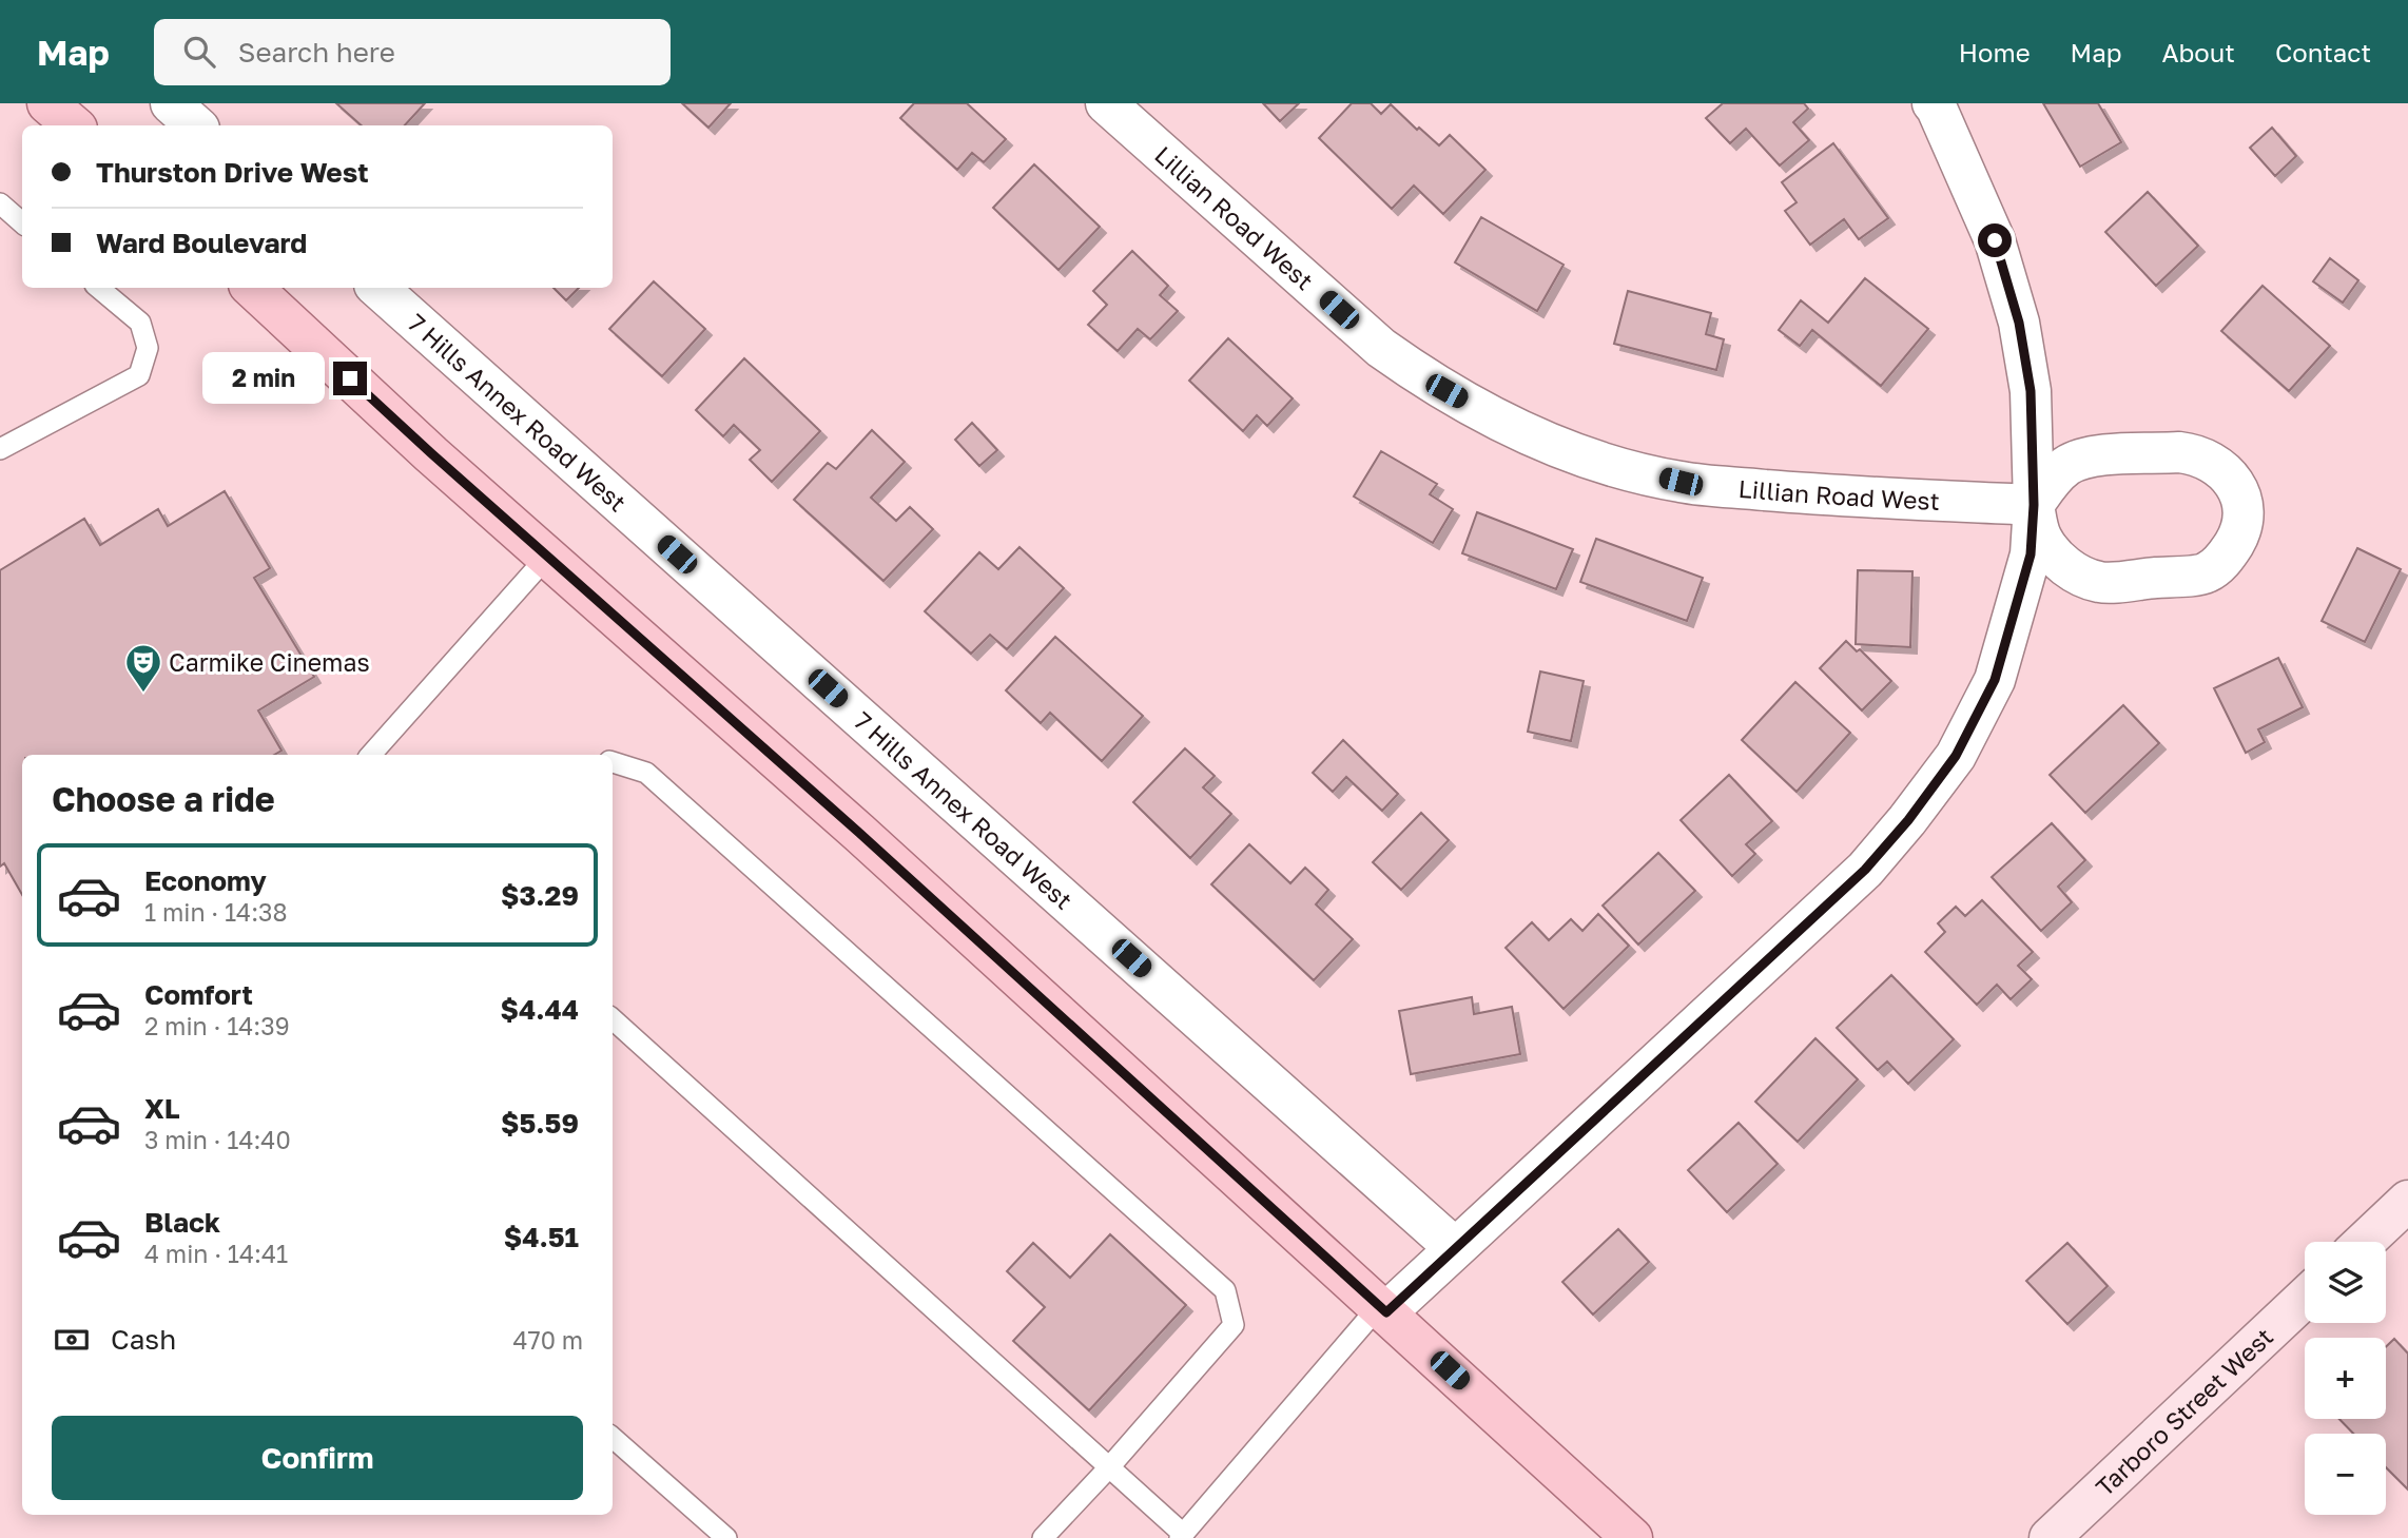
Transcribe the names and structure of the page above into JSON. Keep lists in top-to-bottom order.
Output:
{
  "streets": {
    "main road": ["Tarboro Street West"],
    "street": ["Lillian Road West", "7 Hills Annex Road West"]
  },
  "places": {
    "theatre": ["Carmike Cinemas"]
  },
  "page": {
    "header": "Map",
    "search": "Search here",
    "nav": [
      "Home",
      "Map",
      "About",
      "Contact"
    ],
    "banner": ["Thurston Drive West", "Ward Boulevard"],
    "bubble": "2 min",
    "heading": "Choose a ride",
    "list": [
      {
        "name": "Economy",
        "note": "1 min · 14:38",
        "value": "$3.29"
      },
      {
        "name": "Comfort",
        "note": "2 min · 14:39",
        "value": "$4.44"
      },
      {
        "name": "XL",
        "note": "3 min · 14:40",
        "value": "$5.59"
      },
      {
        "name": "Black",
        "note": "4 min · 14:41",
        "value": "$4.51"
      }
    ],
    "map_buttons": ["+", "−"],
    "pay": ["Cash", "470 m"],
    "buttons": "Confirm"
  }
}
